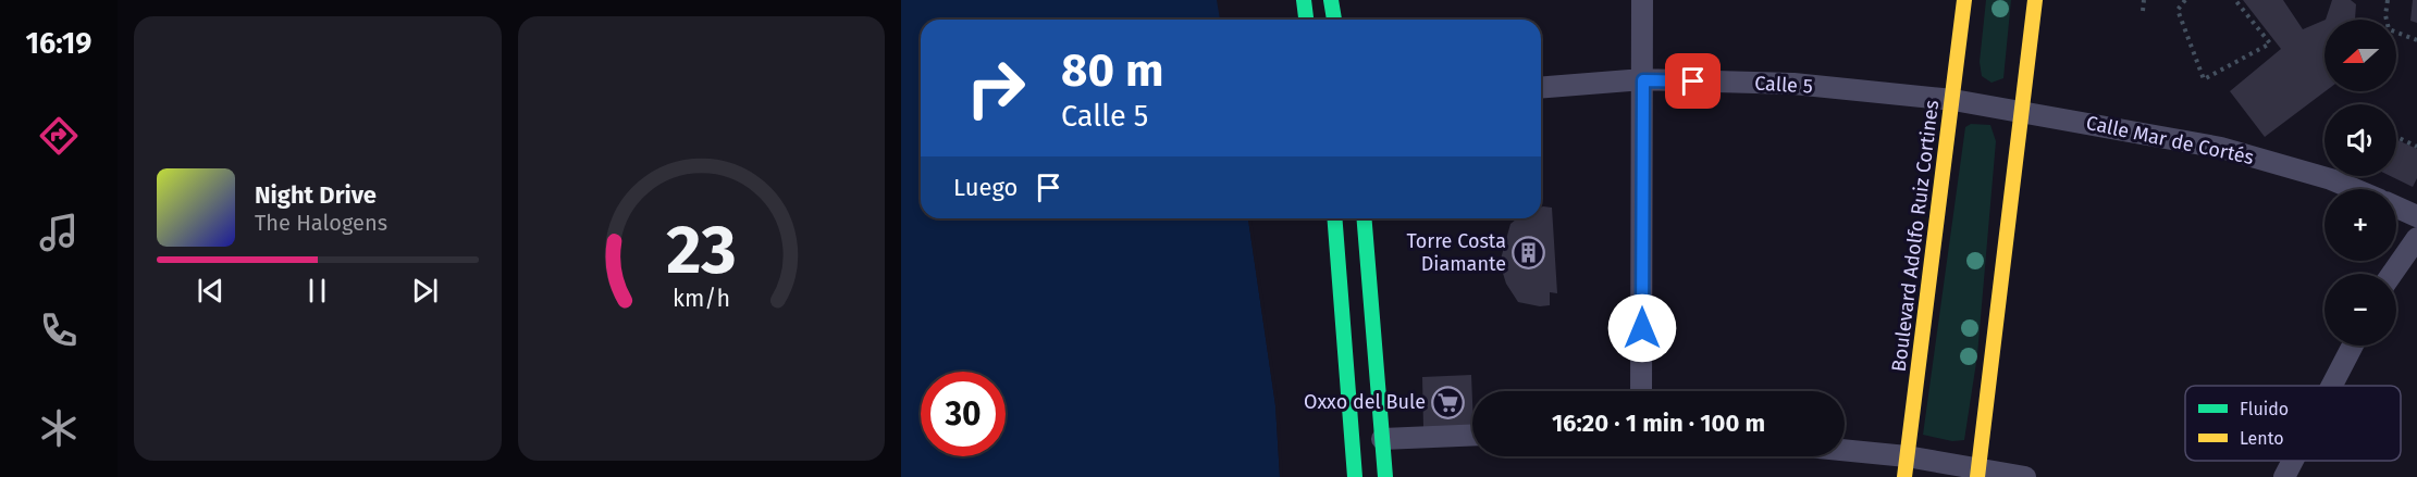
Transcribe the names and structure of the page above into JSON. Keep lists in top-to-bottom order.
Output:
{
  "streets": {
    "main road": ["Boulevard Adolfo Ruiz Cortines"],
    "street": ["Calle 5", "Calle Mar de Cortés"]
  },
  "crossings": [
    ["Calle 5", "Calle Mar de Cortés"],
    ["Calle 5", "Boulevard Adolfo Ruiz Cortines"],
    ["Calle Mar de Cortés", "Boulevard Adolfo Ruiz Cortines"]
  ],
  "places": {
    "building": ["Torre Costa Diamante"],
    "supermarket": ["Oxxo del Bule"]
  },
  "legend": ["Fluido", "Lento"],
  "north": "left",
  "page": {
    "tabs": "16:19",
    "map_buttons": ["+", "−"],
    "turn": ["80 m", "Calle 5"],
    "then": "Luego",
    "song": ["Night Drive", "The Halogens"],
    "limit": "30",
    "trip": "16:20 · 1 min · 100 m",
    "gauge": ["23", "km/h"]
  }
}
